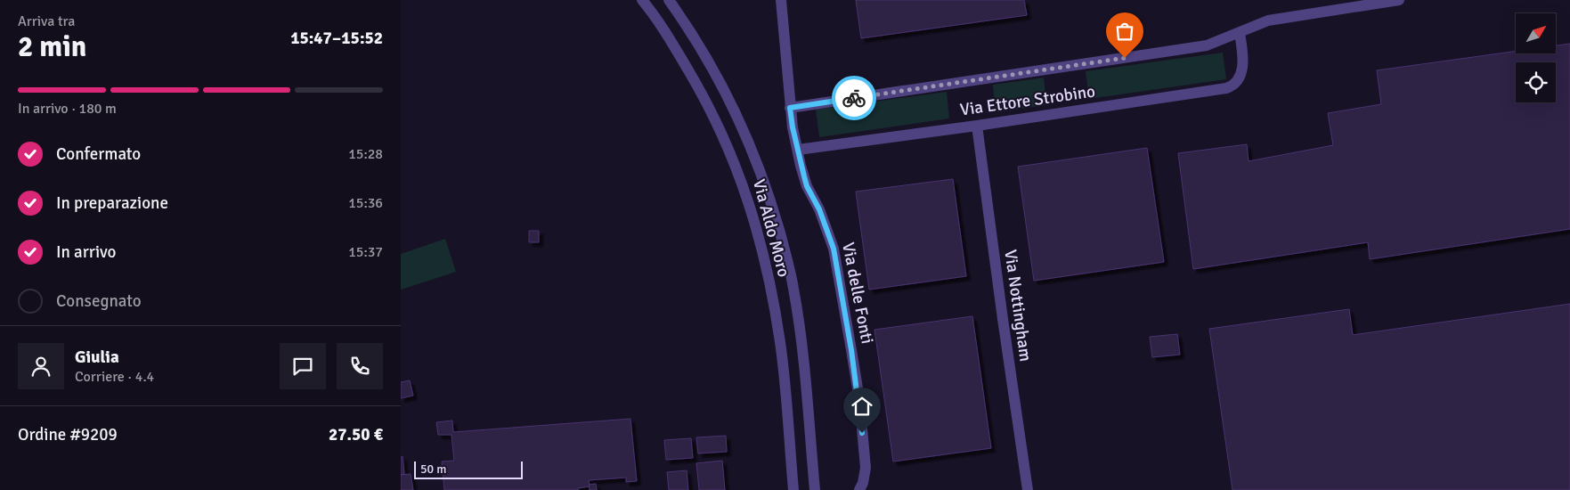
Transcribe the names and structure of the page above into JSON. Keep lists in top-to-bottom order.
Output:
{
  "streets": {
    "street": [
      "Via Ettore Strobino",
      "Via Aldo Moro",
      "Via delle Fonti",
      "Via Nottingham"
    ]
  },
  "crossings": [
    ["Via Ettore Strobino", "Via delle Fonti"],
    ["Via Ettore Strobino", "Via Nottingham"]
  ],
  "scale_bar": "50 m",
  "north": "top right",
  "page": {
    "heading": ["2 min", "Arriva tra", "15:47–15:52"],
    "panel": [
      "Giulia",
      "Corriere · 4.4",
      "Ordine #9209",
      "27.50 €"
    ],
    "bar": "In arrivo · 180 m",
    "list": [
      ["Confermato", "15:28"],
      ["In preparazione", "15:36"],
      ["In arrivo", "15:37"],
      "Consegnato"
    ],
    "scale": "50 m"
  }
}
